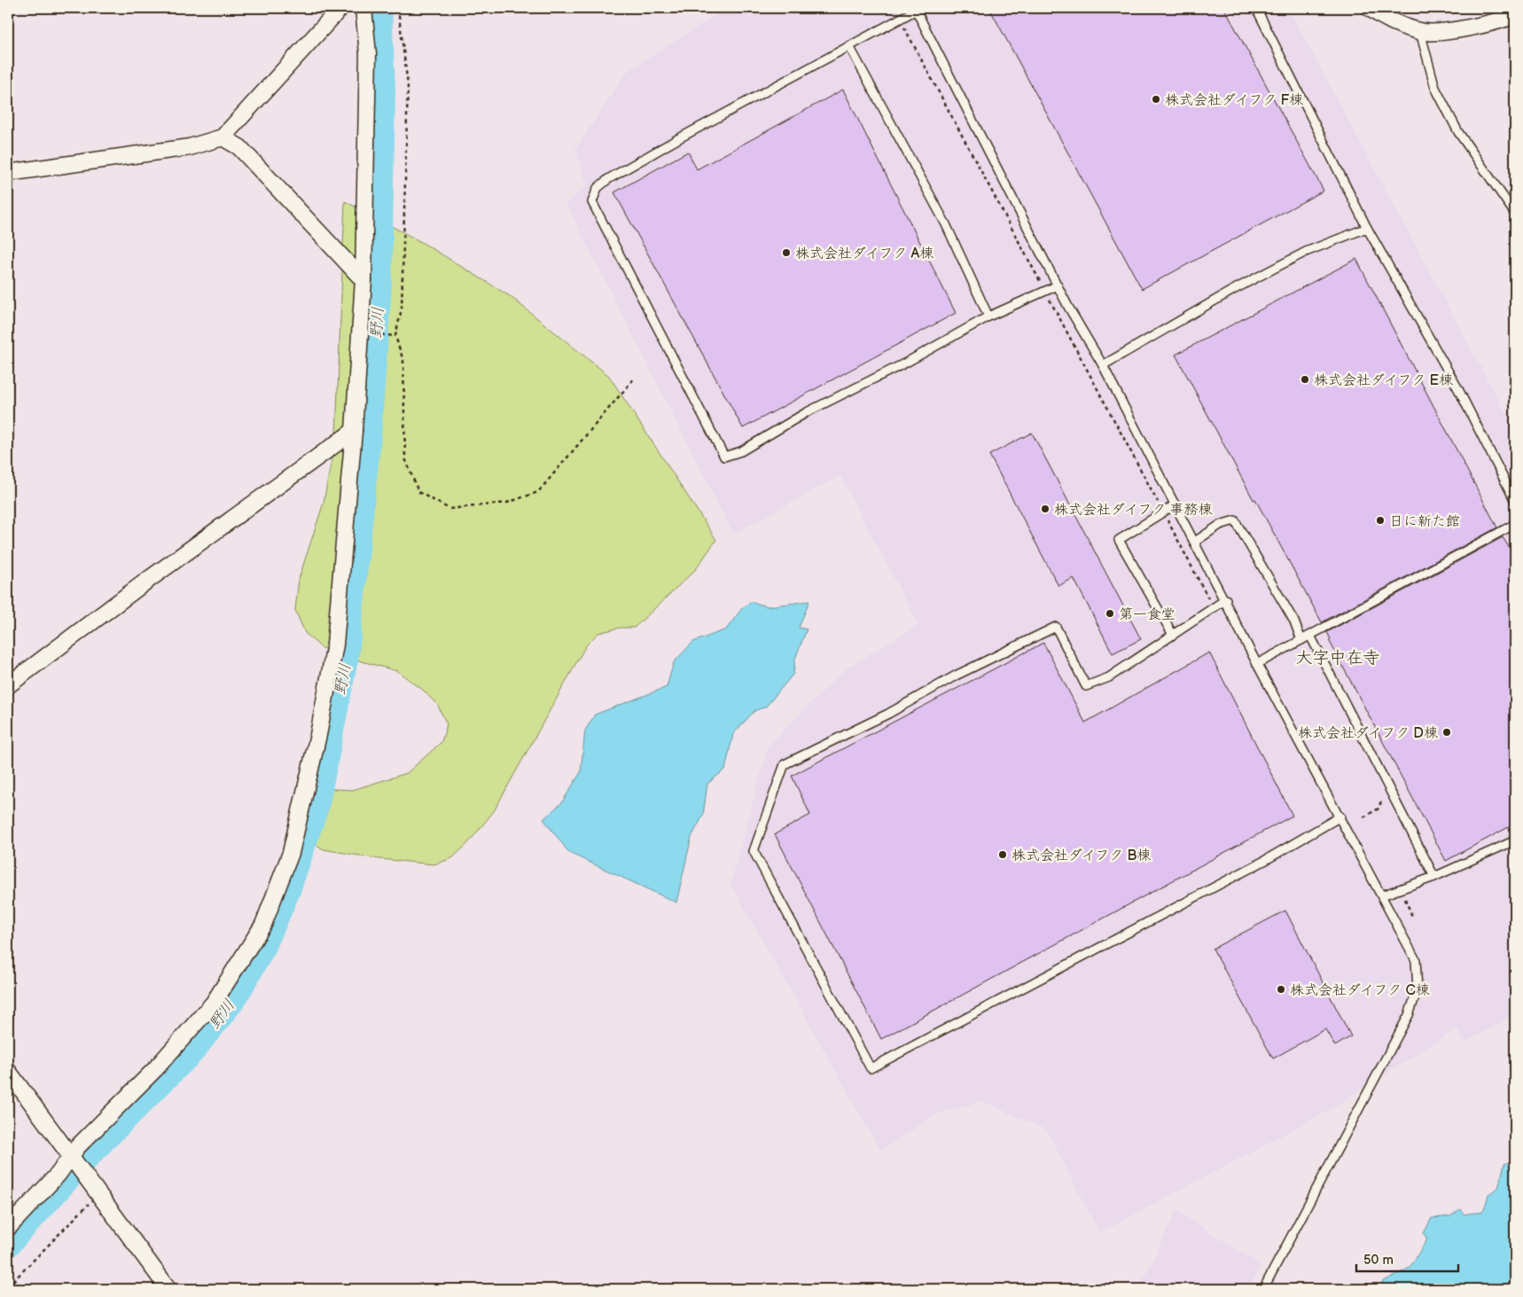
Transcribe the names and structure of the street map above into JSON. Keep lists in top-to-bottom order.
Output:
{
  "districts": ["大字中在寺"],
  "water": ["野川"],
  "places": [
    "株式会社ダイフク F棟",
    "株式会社ダイフク A棟",
    "株式会社ダイフク E棟",
    "株式会社ダイフク 事務棟",
    "日に新た館",
    "第一食堂",
    "株式会社ダイフク D棟",
    "株式会社ダイフク B棟",
    "株式会社ダイフク C棟"
  ],
  "scale_bar": "50 m"
}
